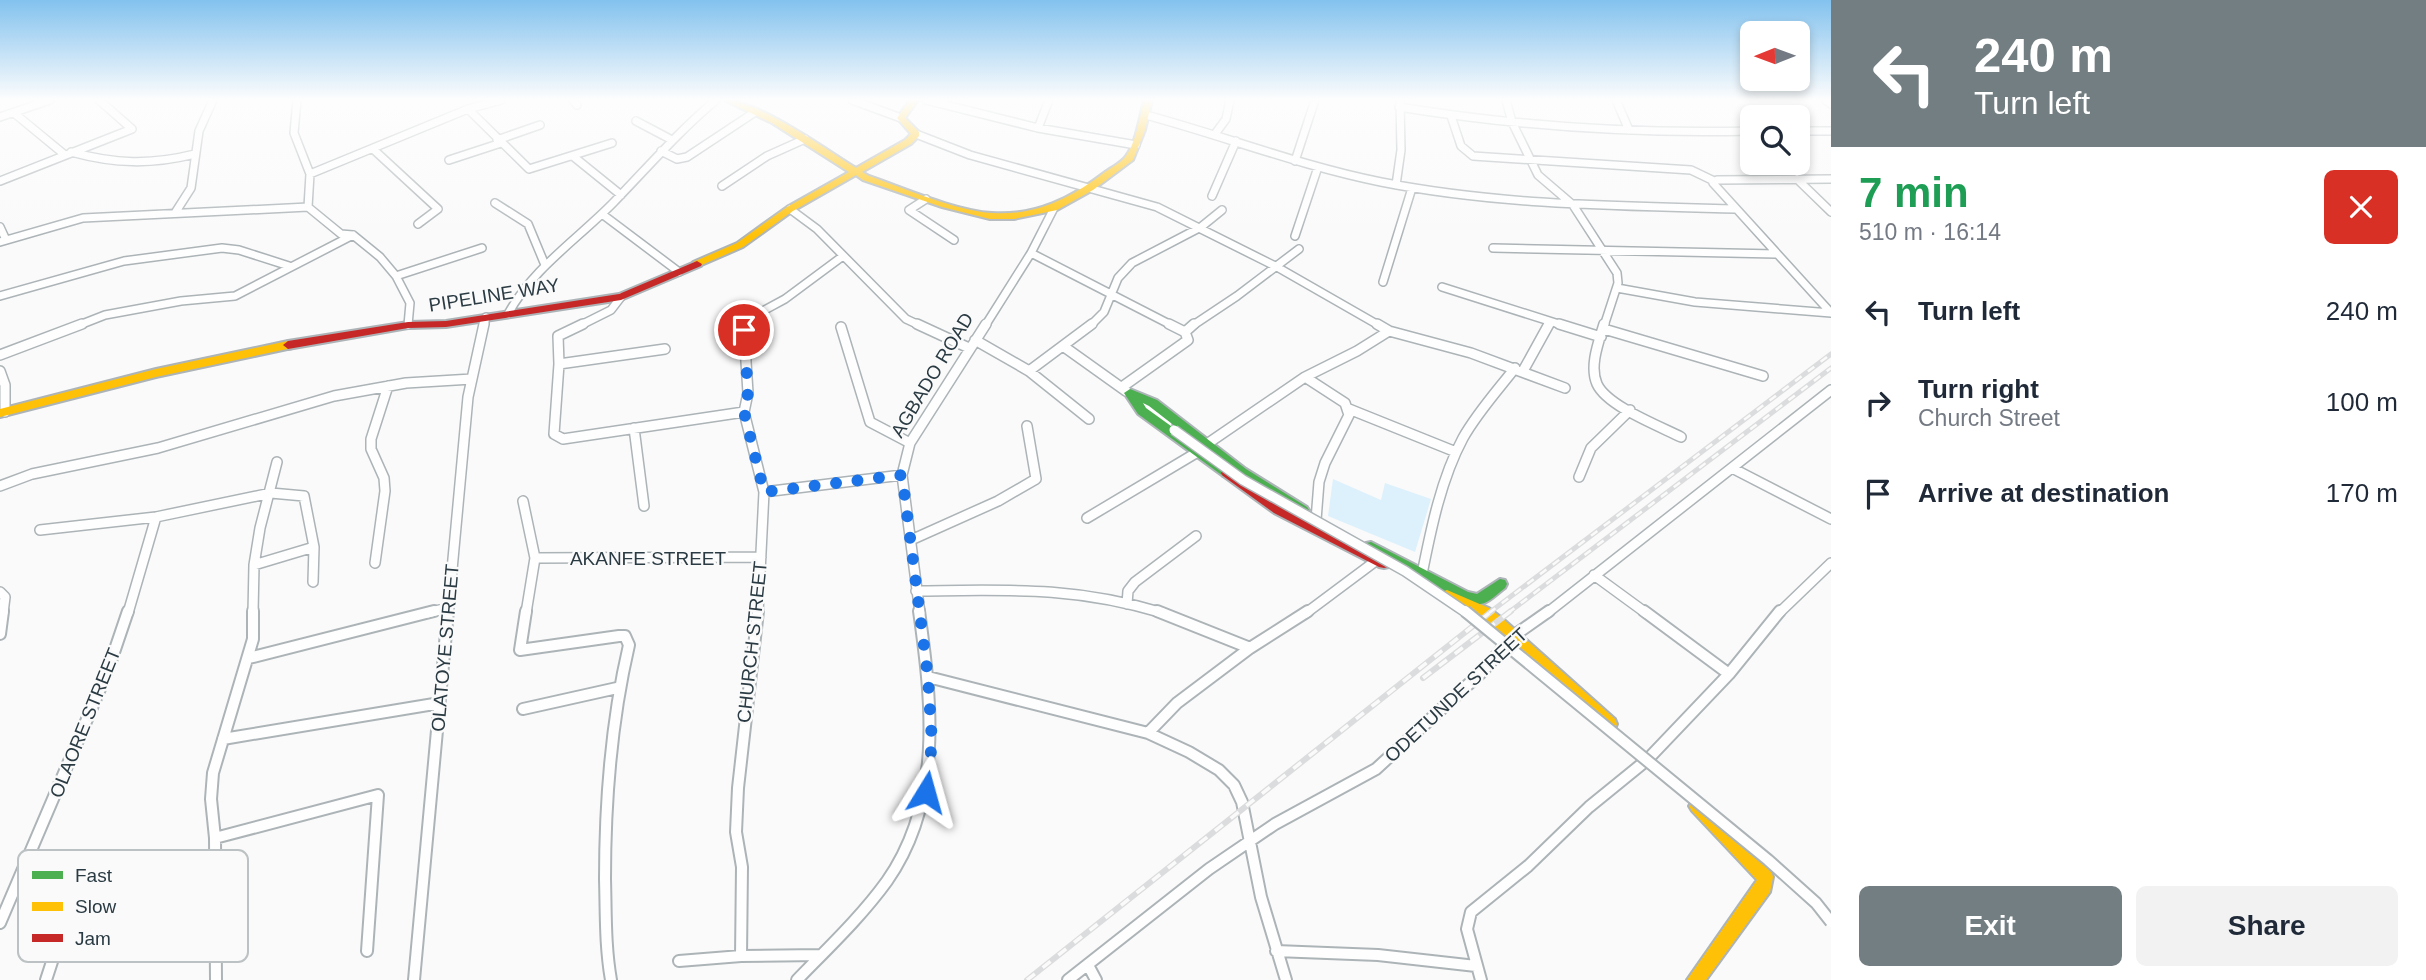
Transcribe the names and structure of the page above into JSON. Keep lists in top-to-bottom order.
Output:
{
  "streets": {
    "street": [
      "PIPELINE WAY",
      "AGBADO ROAD",
      "AKANFE STREET",
      "CHURCH STREET",
      "OLATOYE STREET",
      "ODETUNDE STREET",
      "OLAORE STREET"
    ]
  },
  "crossings": [
    ["PIPELINE WAY", "OLATOYE STREET"],
    ["AKANFE STREET", "CHURCH STREET"]
  ],
  "legend": ["Fast", "Slow", "Jam"],
  "north": "left",
  "page": {
    "turn": ["240 m", "Turn left"],
    "heading": ["7 min", "510 m · 16:14"],
    "list": [
      {
        "name": "Turn left",
        "value": "240 m"
      },
      {
        "name": "Turn right",
        "note": "Church Street",
        "value": "100 m"
      },
      {
        "name": "Arrive at destination",
        "value": "170 m"
      }
    ],
    "buttons": ["Exit", "Share"]
  }
}
